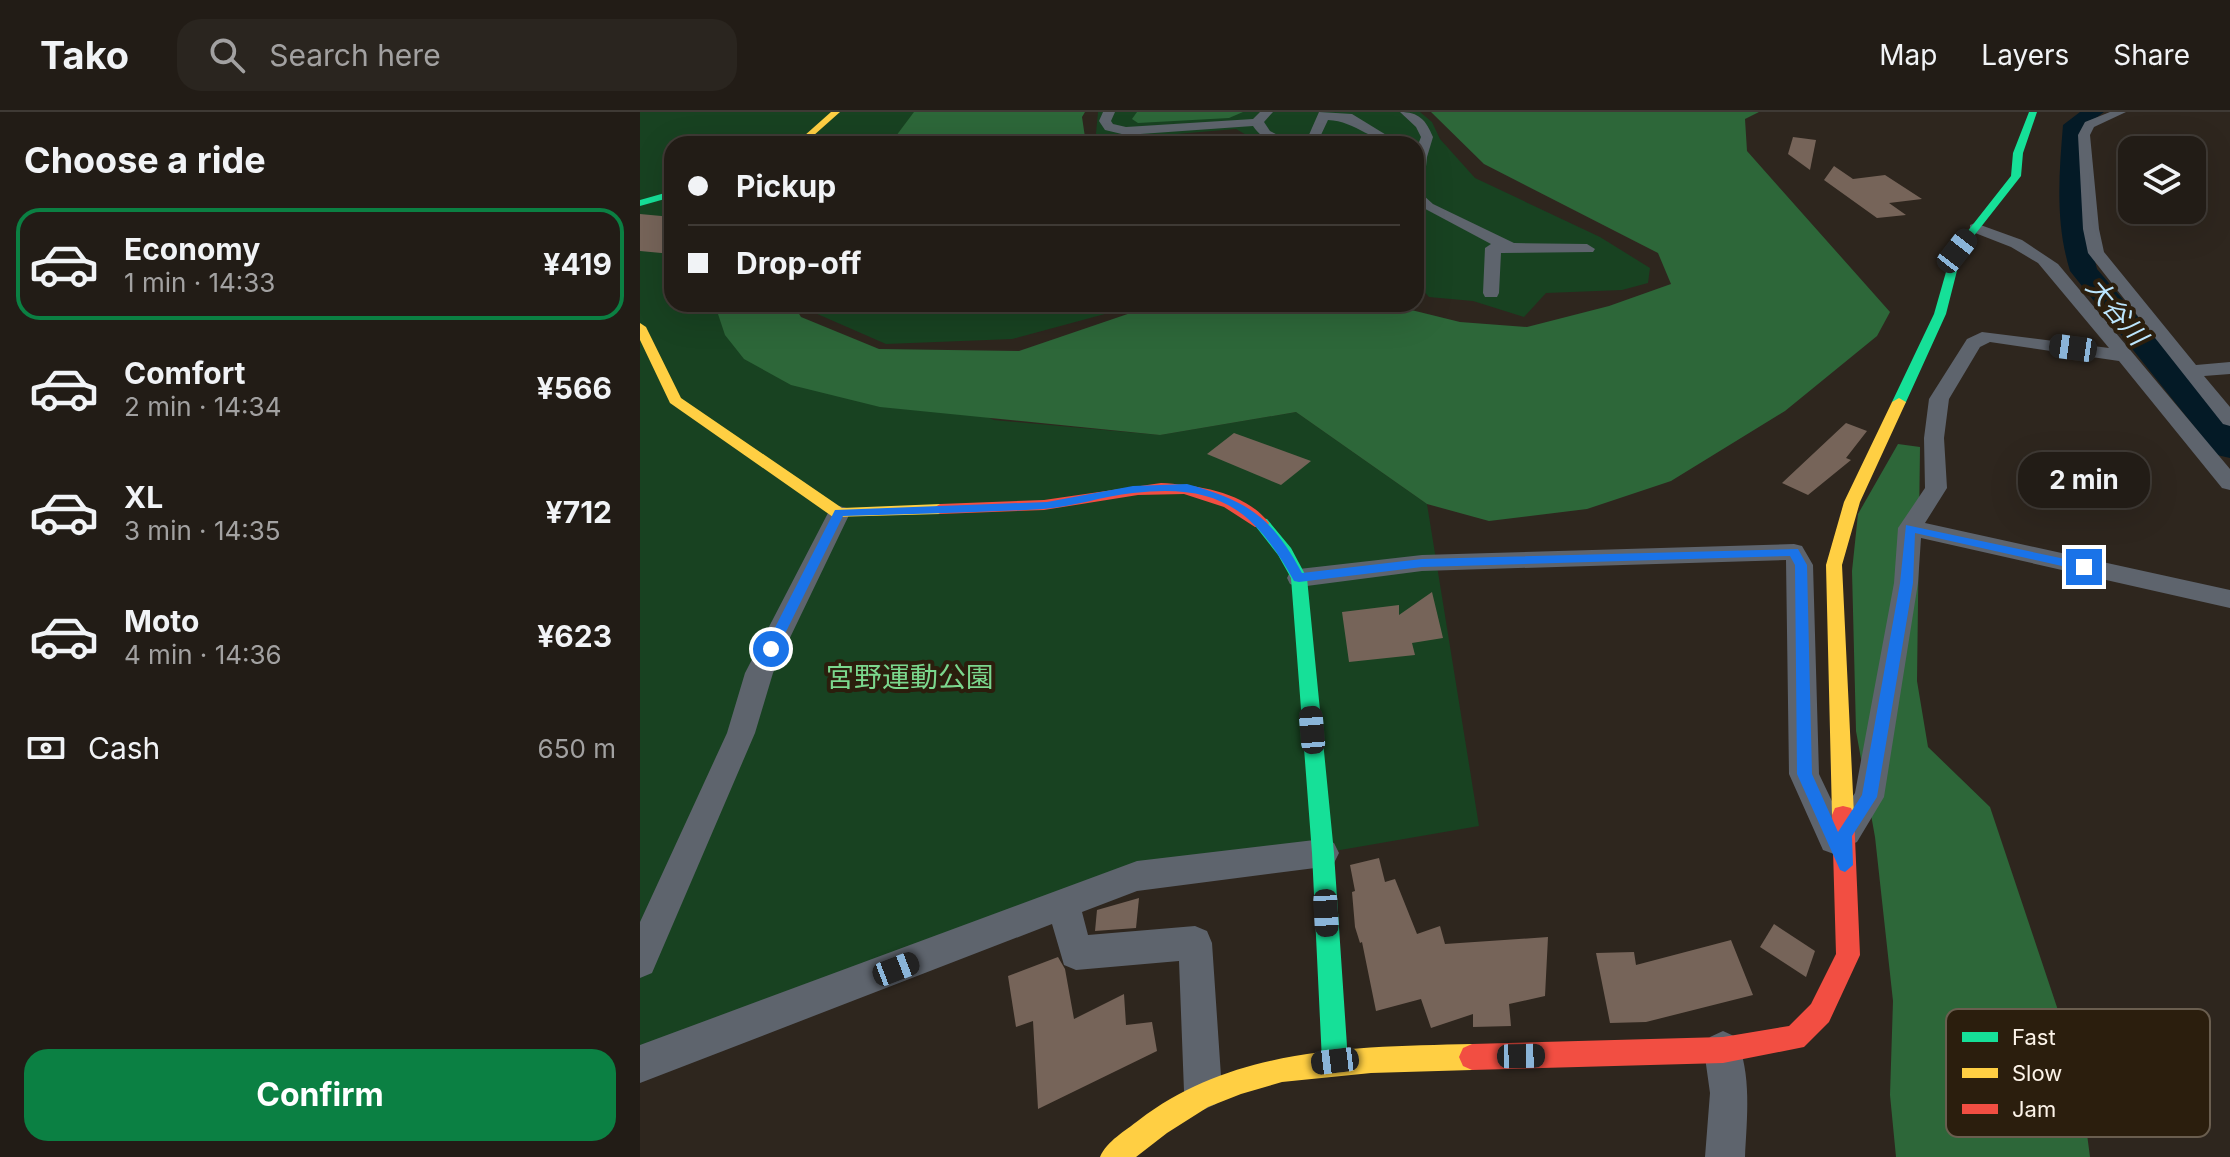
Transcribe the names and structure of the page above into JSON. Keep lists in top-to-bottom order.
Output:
{
  "water": ["大谷川"],
  "parks": ["宮野運動公園"],
  "legend": ["Fast", "Slow", "Jam"],
  "page": {
    "header": "Tako",
    "search": "Search here",
    "nav": ["Map", "Layers", "Share"],
    "heading": "Choose a ride",
    "banner": ["Pickup", "Drop-off"],
    "list": [
      {
        "name": "Economy",
        "note": "1 min · 14:33",
        "value": "¥419"
      },
      {
        "name": "Comfort",
        "note": "2 min · 14:34",
        "value": "¥566"
      },
      {
        "name": "XL",
        "note": "3 min · 14:35",
        "value": "¥712"
      },
      {
        "name": "Moto",
        "note": "4 min · 14:36",
        "value": "¥623"
      }
    ],
    "bubble": "2 min",
    "pay": ["Cash", "650 m"],
    "buttons": "Confirm"
  }
}
